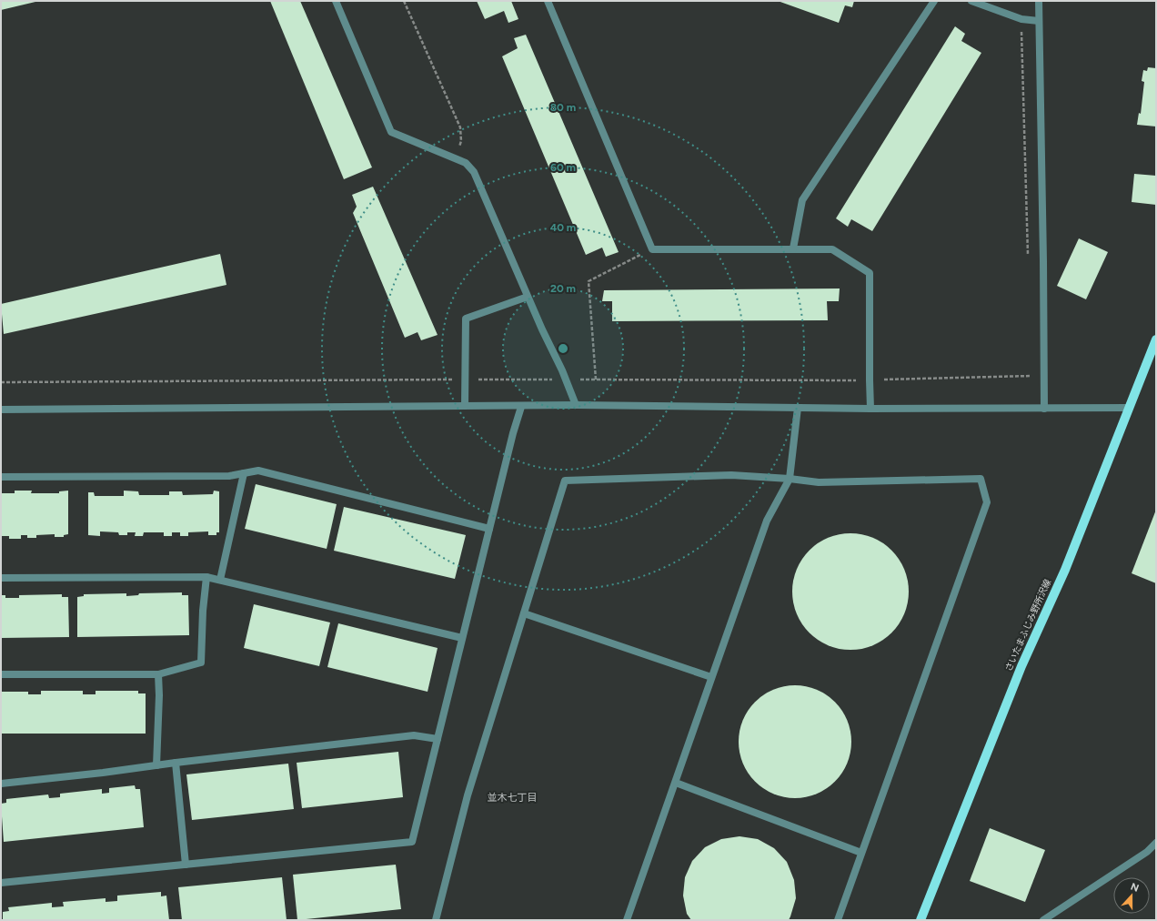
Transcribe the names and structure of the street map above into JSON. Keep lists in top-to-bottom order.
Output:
{
  "streets": {
    "main road": ["さいたまふじみ野所沢線"]
  },
  "districts": ["並木七丁目"],
  "north": "top",
  "rings": [
    "80 m",
    "60 m",
    "40 m",
    "20 m"
  ]
}
